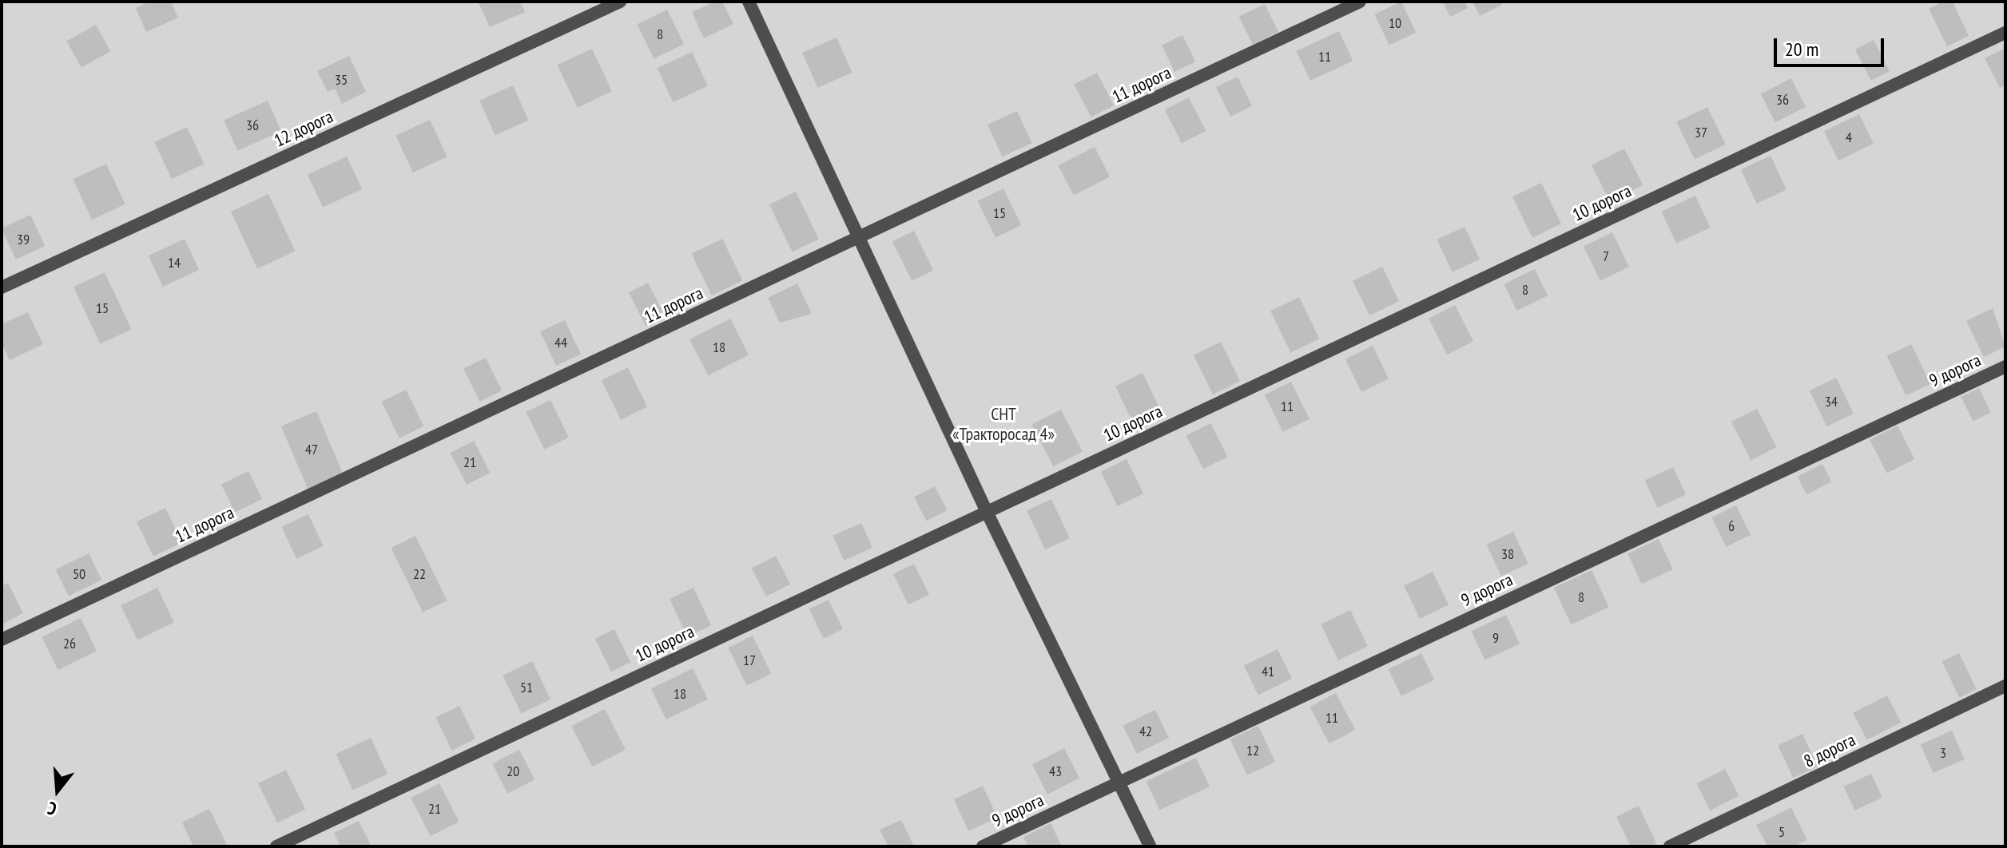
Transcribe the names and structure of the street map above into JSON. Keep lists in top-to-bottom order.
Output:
{
  "streets": {
    "street": [
      "11 дорога",
      "12 дорога",
      "10 дорога",
      "9 дорога",
      "8 дорога"
    ]
  },
  "parks": ["СНТ «Тракторосад 4»"],
  "house_numbers": [
    "10",
    "8",
    "11",
    "35",
    "36",
    "36",
    "37",
    "4",
    "15",
    "39",
    "7",
    "14",
    "8",
    "15",
    "44",
    "18",
    "34",
    "11",
    "47",
    "21",
    "6",
    "38",
    "50",
    "22",
    "8",
    "9",
    "26",
    "17",
    "41",
    "51",
    "18",
    "11",
    "42",
    "12",
    "3",
    "20",
    "43",
    "21",
    "5"
  ],
  "scale_bar": "20 m",
  "north": "bottom"
}
